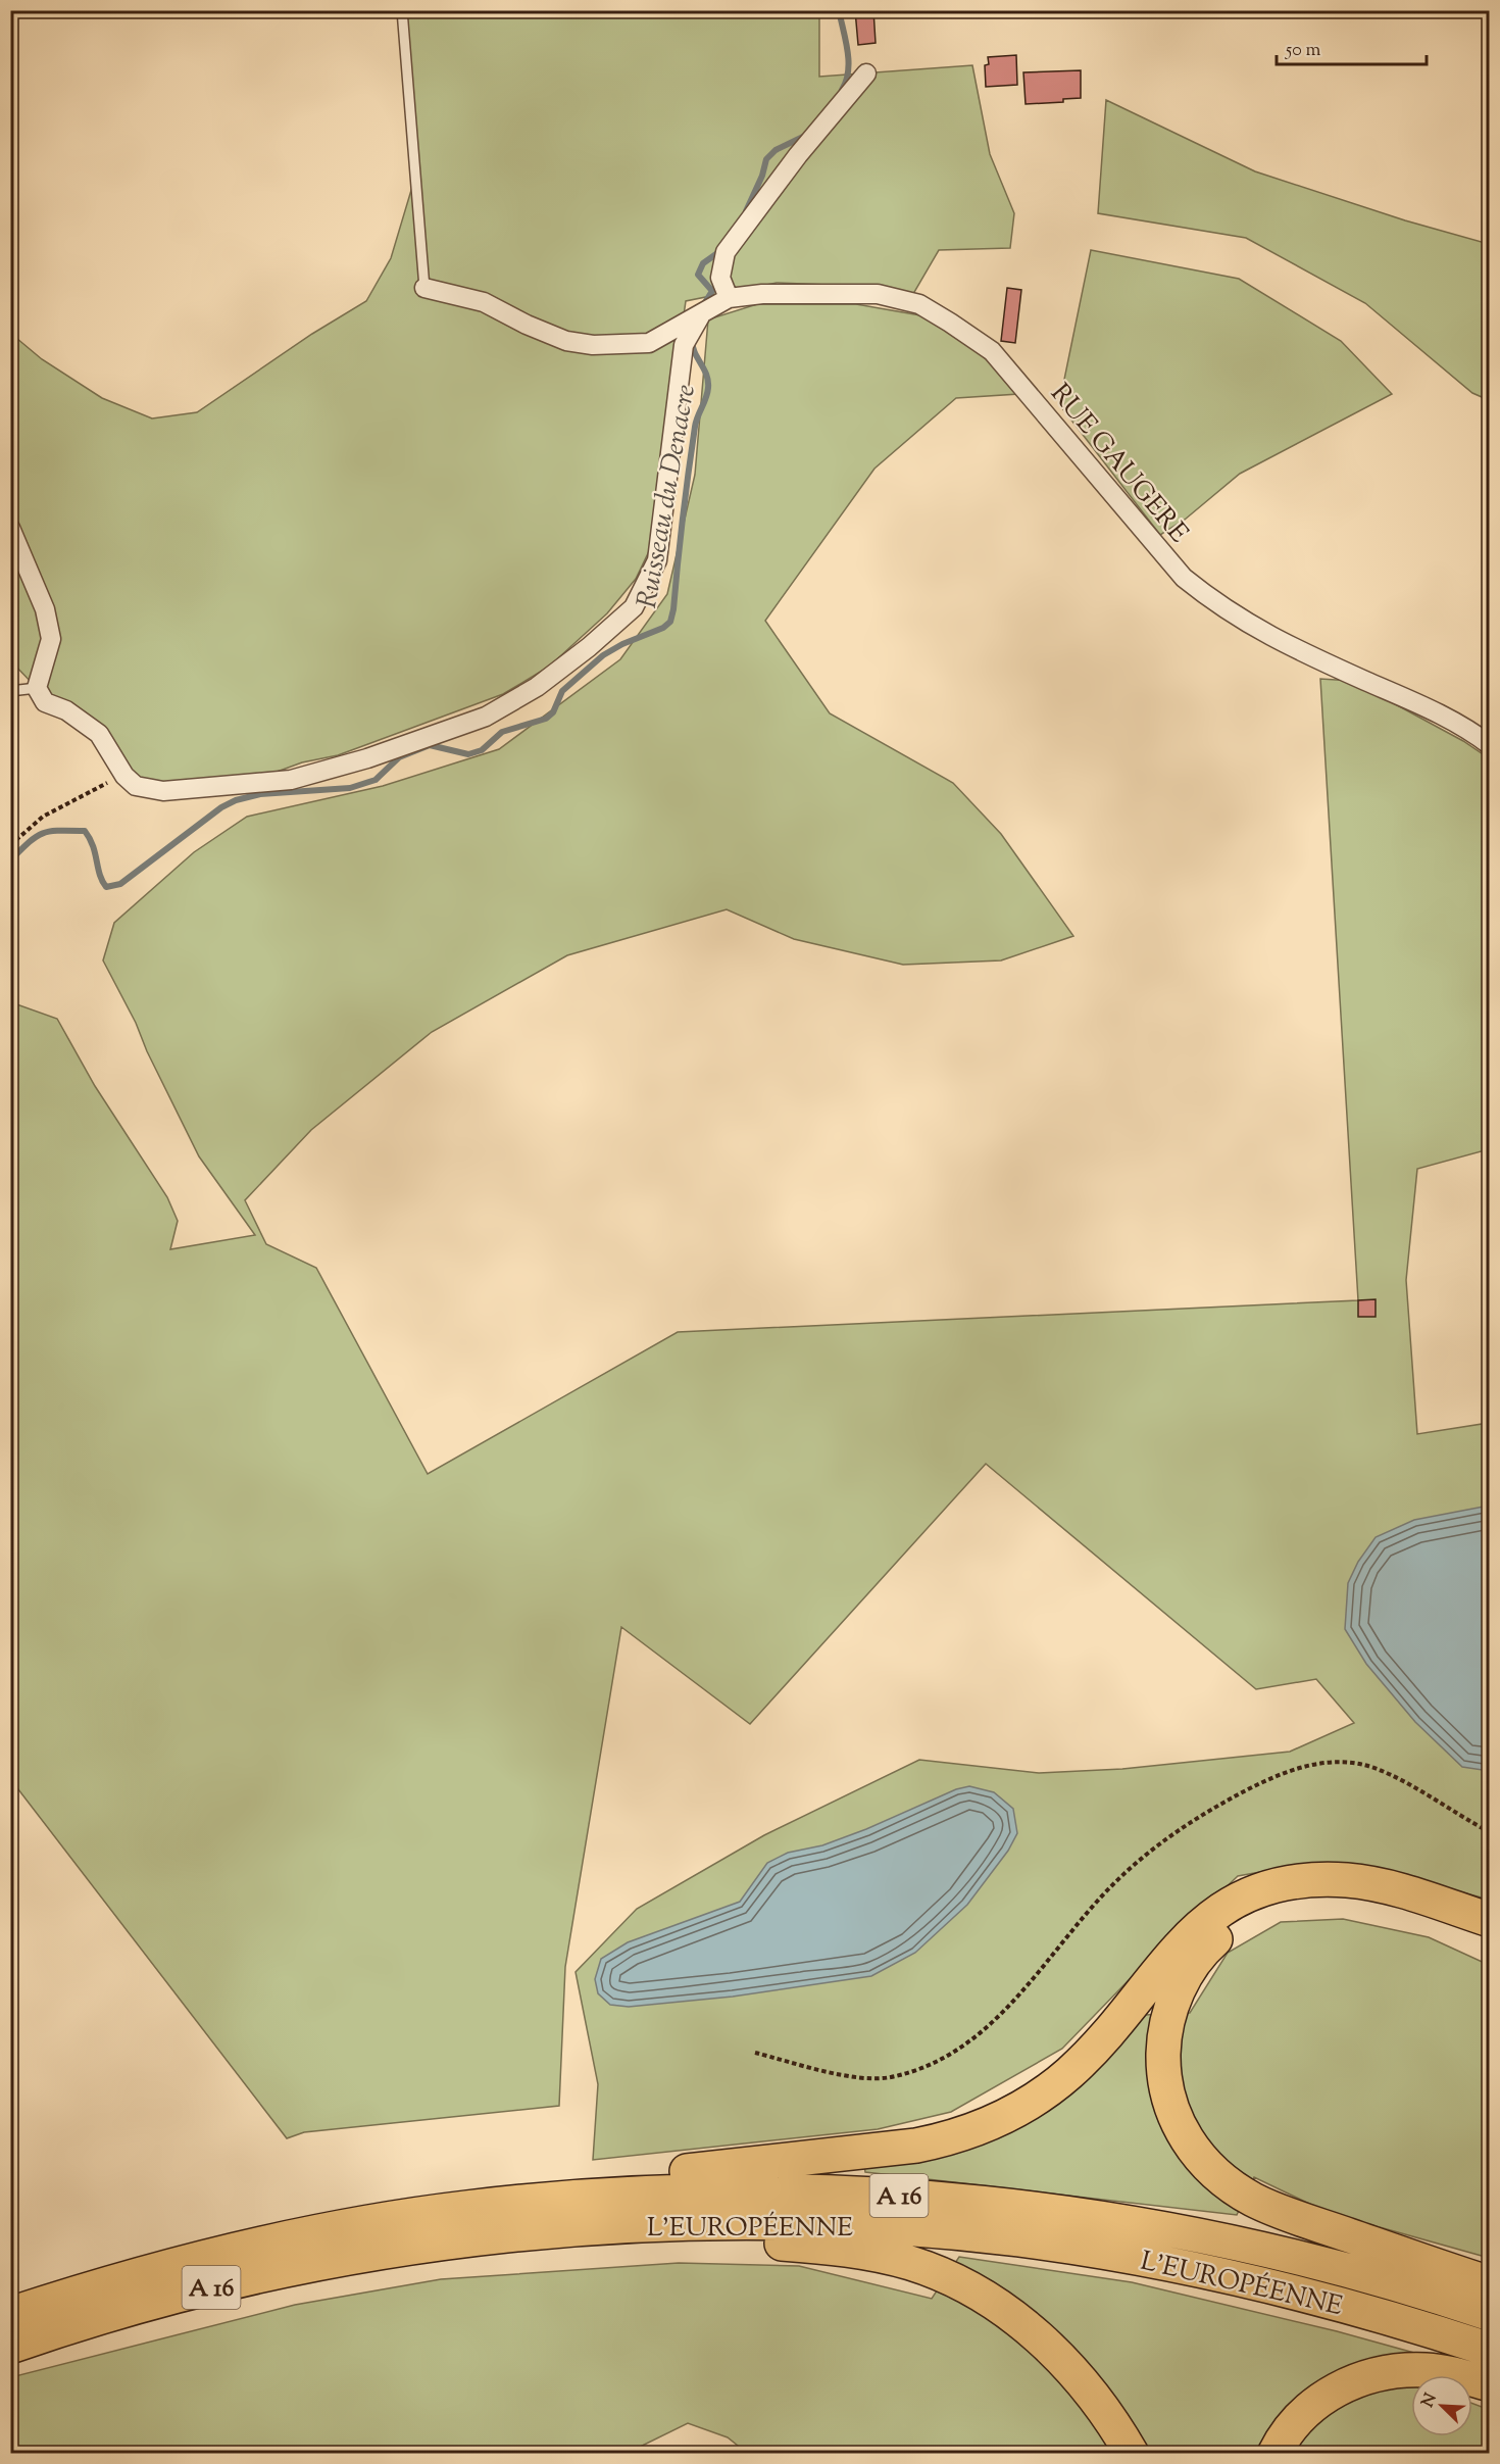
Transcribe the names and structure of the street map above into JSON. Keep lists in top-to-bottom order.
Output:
{
  "streets": {
    "highway": ["A 16", "L'EUROPÉENNE"],
    "street": ["RUE GAUGERE"]
  },
  "water": ["Ruisseau du Denacre"],
  "scale_bar": "50 m",
  "north": "top left"
}
